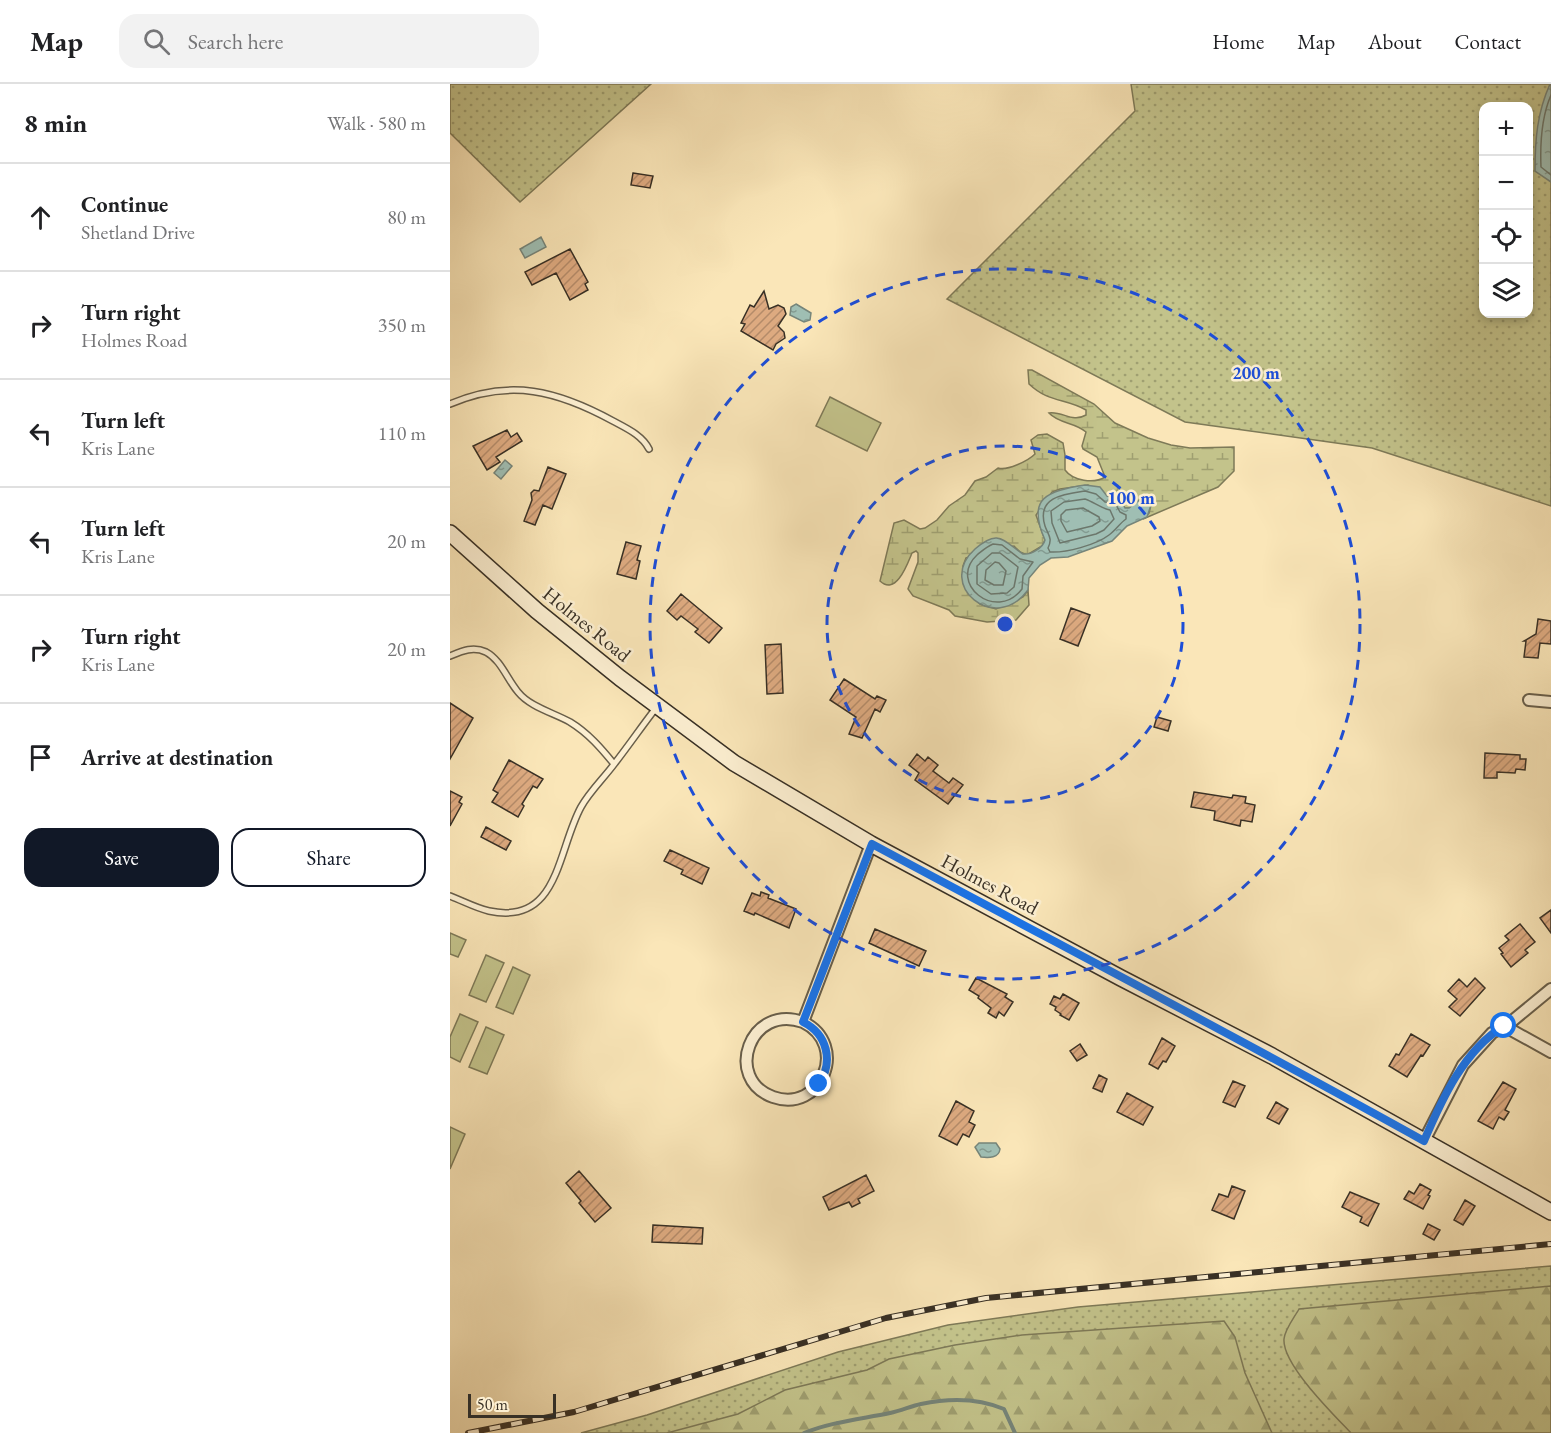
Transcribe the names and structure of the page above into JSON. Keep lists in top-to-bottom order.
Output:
{
  "streets": {
    "street": ["Holmes Road"]
  },
  "scale_bar": "50 m",
  "page": {
    "header": "Map",
    "search": "Search here",
    "nav": [
      "Home",
      "Map",
      "About",
      "Contact"
    ],
    "heading": ["8 min", "Walk · 580 m"],
    "map_buttons": ["+", "−"],
    "list": [
      ["Continue", "Shetland Drive", "80 m"],
      ["Turn right", "Holmes Road", "350 m"],
      ["Turn left", "Kris Lane", "110 m"],
      ["Turn left", "Kris Lane", "20 m"],
      ["Turn right", "Kris Lane", "20 m"],
      "Arrive at destination"
    ],
    "buttons": ["Save", "Share"],
    "scale": "50 m"
  },
  "rings": ["200 m", "100 m"]
}
